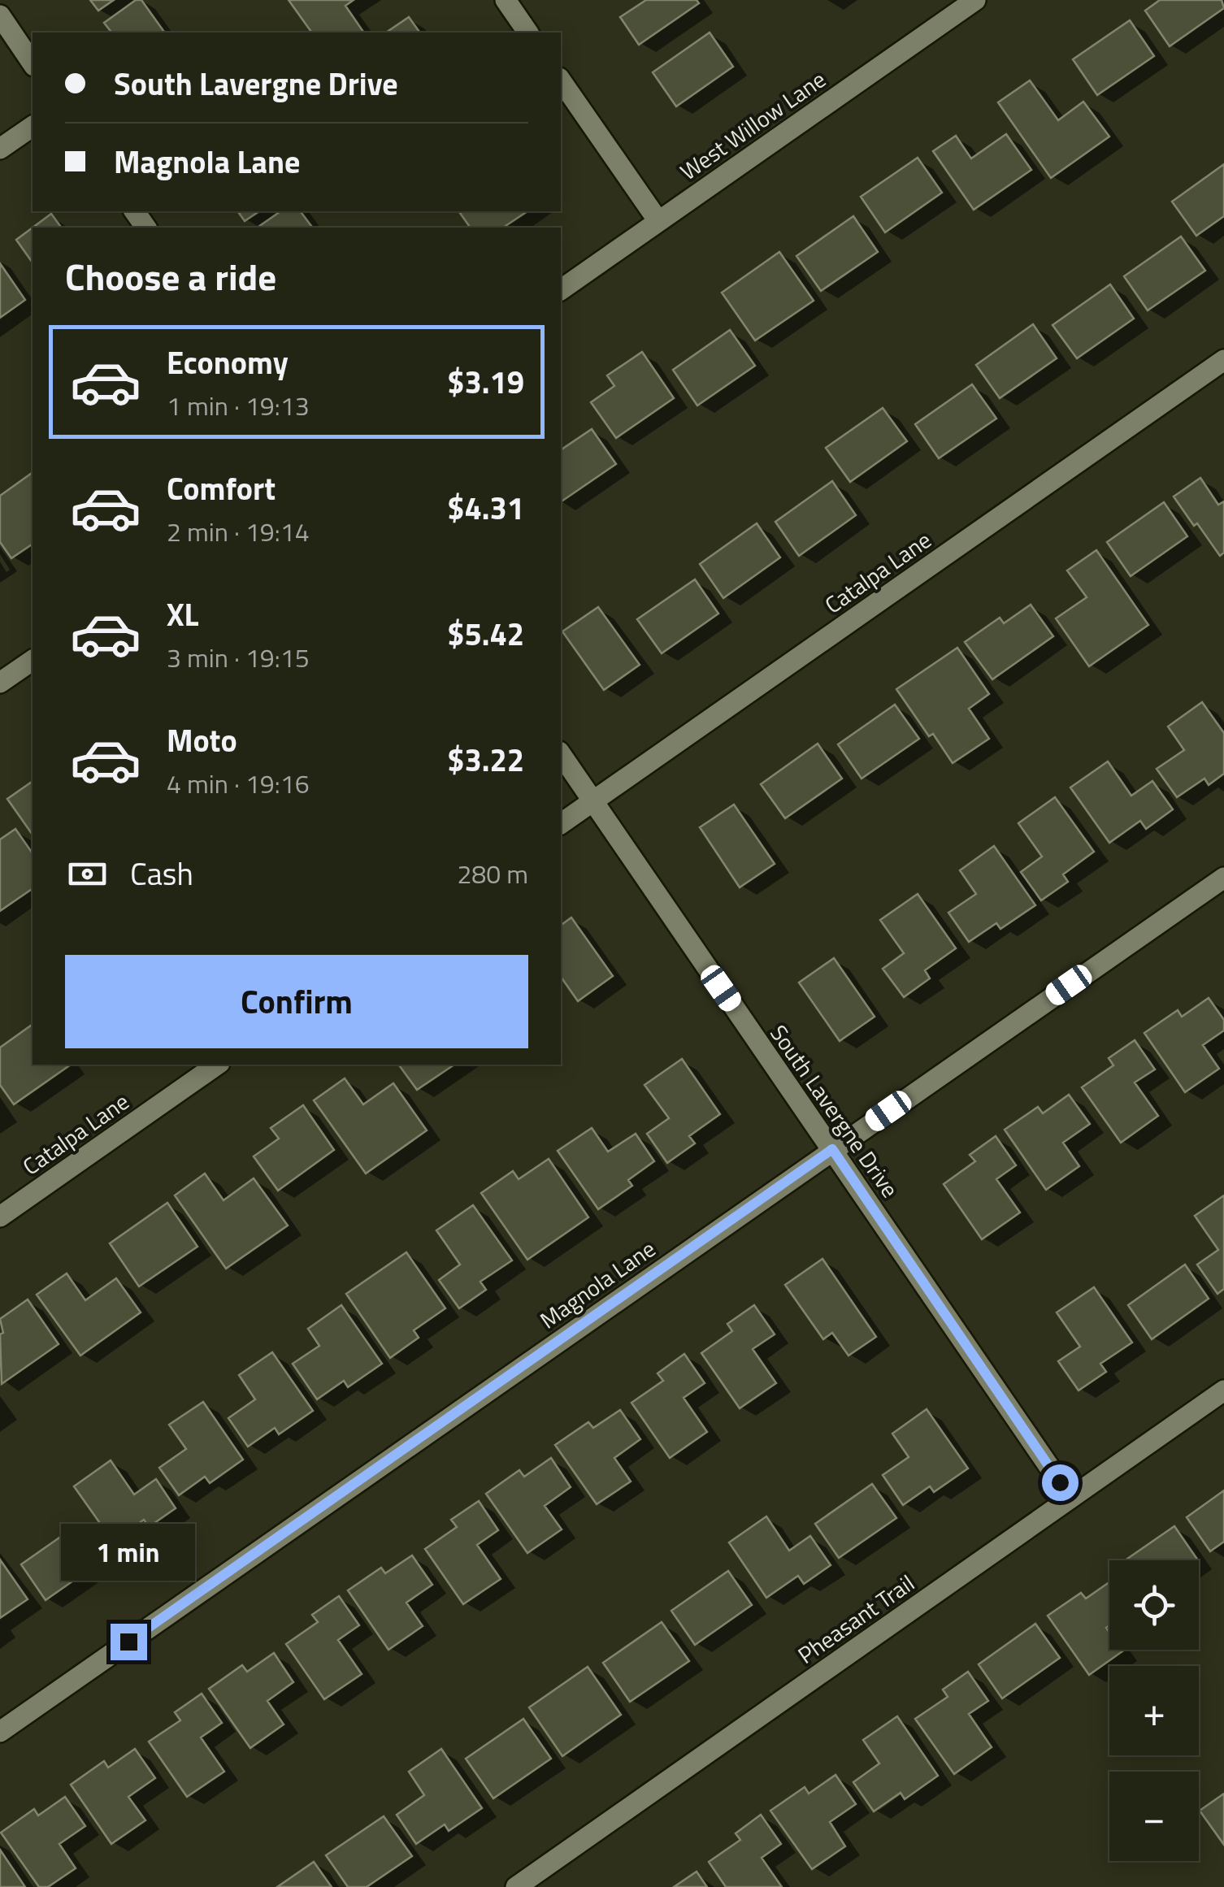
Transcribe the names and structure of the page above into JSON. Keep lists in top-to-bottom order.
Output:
{
  "streets": {
    "street": [
      "West Willow Lane",
      "Catalpa Lane",
      "South Lavergne Drive",
      "Magnola Lane",
      "Pheasant Trail"
    ]
  },
  "crossings": [
    ["Catalpa Lane", "South Lavergne Drive"],
    ["South Lavergne Drive", "Magnola Lane"],
    ["South Lavergne Drive", "Pheasant Trail"]
  ],
  "page": {
    "banner": ["South Lavergne Drive", "Magnola Lane"],
    "heading": "Choose a ride",
    "list": [
      {
        "name": "Economy",
        "note": "1 min · 19:13",
        "value": "$3.19"
      },
      {
        "name": "Comfort",
        "note": "2 min · 19:14",
        "value": "$4.31"
      },
      {
        "name": "XL",
        "note": "3 min · 19:15",
        "value": "$5.42"
      },
      {
        "name": "Moto",
        "note": "4 min · 19:16",
        "value": "$3.22"
      }
    ],
    "pay": ["Cash", "280 m"],
    "buttons": "Confirm",
    "bubble": "1 min",
    "map_buttons": ["+", "−"]
  }
}
